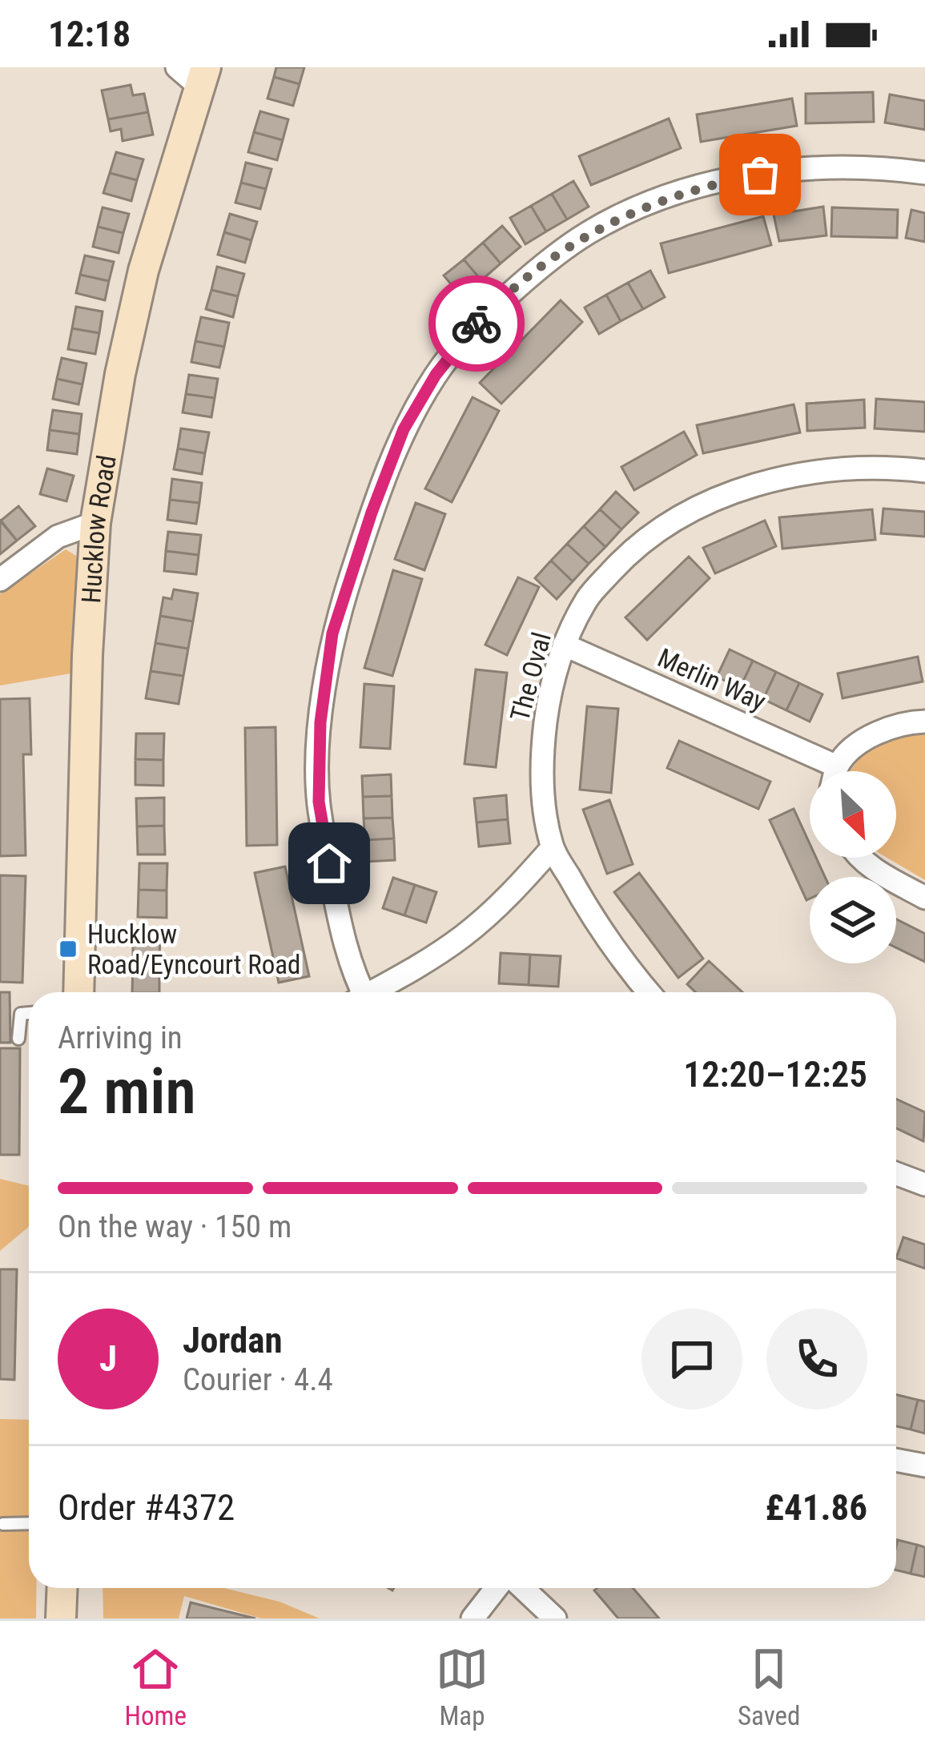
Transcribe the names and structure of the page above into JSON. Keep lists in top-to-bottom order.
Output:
{
  "streets": {
    "street": ["Hucklow Road", "The Oval", "Merlin Way"]
  },
  "crossings": [
    ["The Oval", "Merlin Way"]
  ],
  "places": {
    "transit": ["Hucklow Road/Eyncourt Road"]
  },
  "north": "bottom right",
  "page": {
    "status": "12:18",
    "heading": ["2 min", "Arriving in", "12:20–12:25"],
    "panel": [
      "Jordan",
      "Courier · 4.4",
      "Order #4372",
      "£41.86"
    ],
    "bar": "On the way · 150 m",
    "round": "J",
    "tabs": ["Home", "Map", "Saved"]
  }
}
